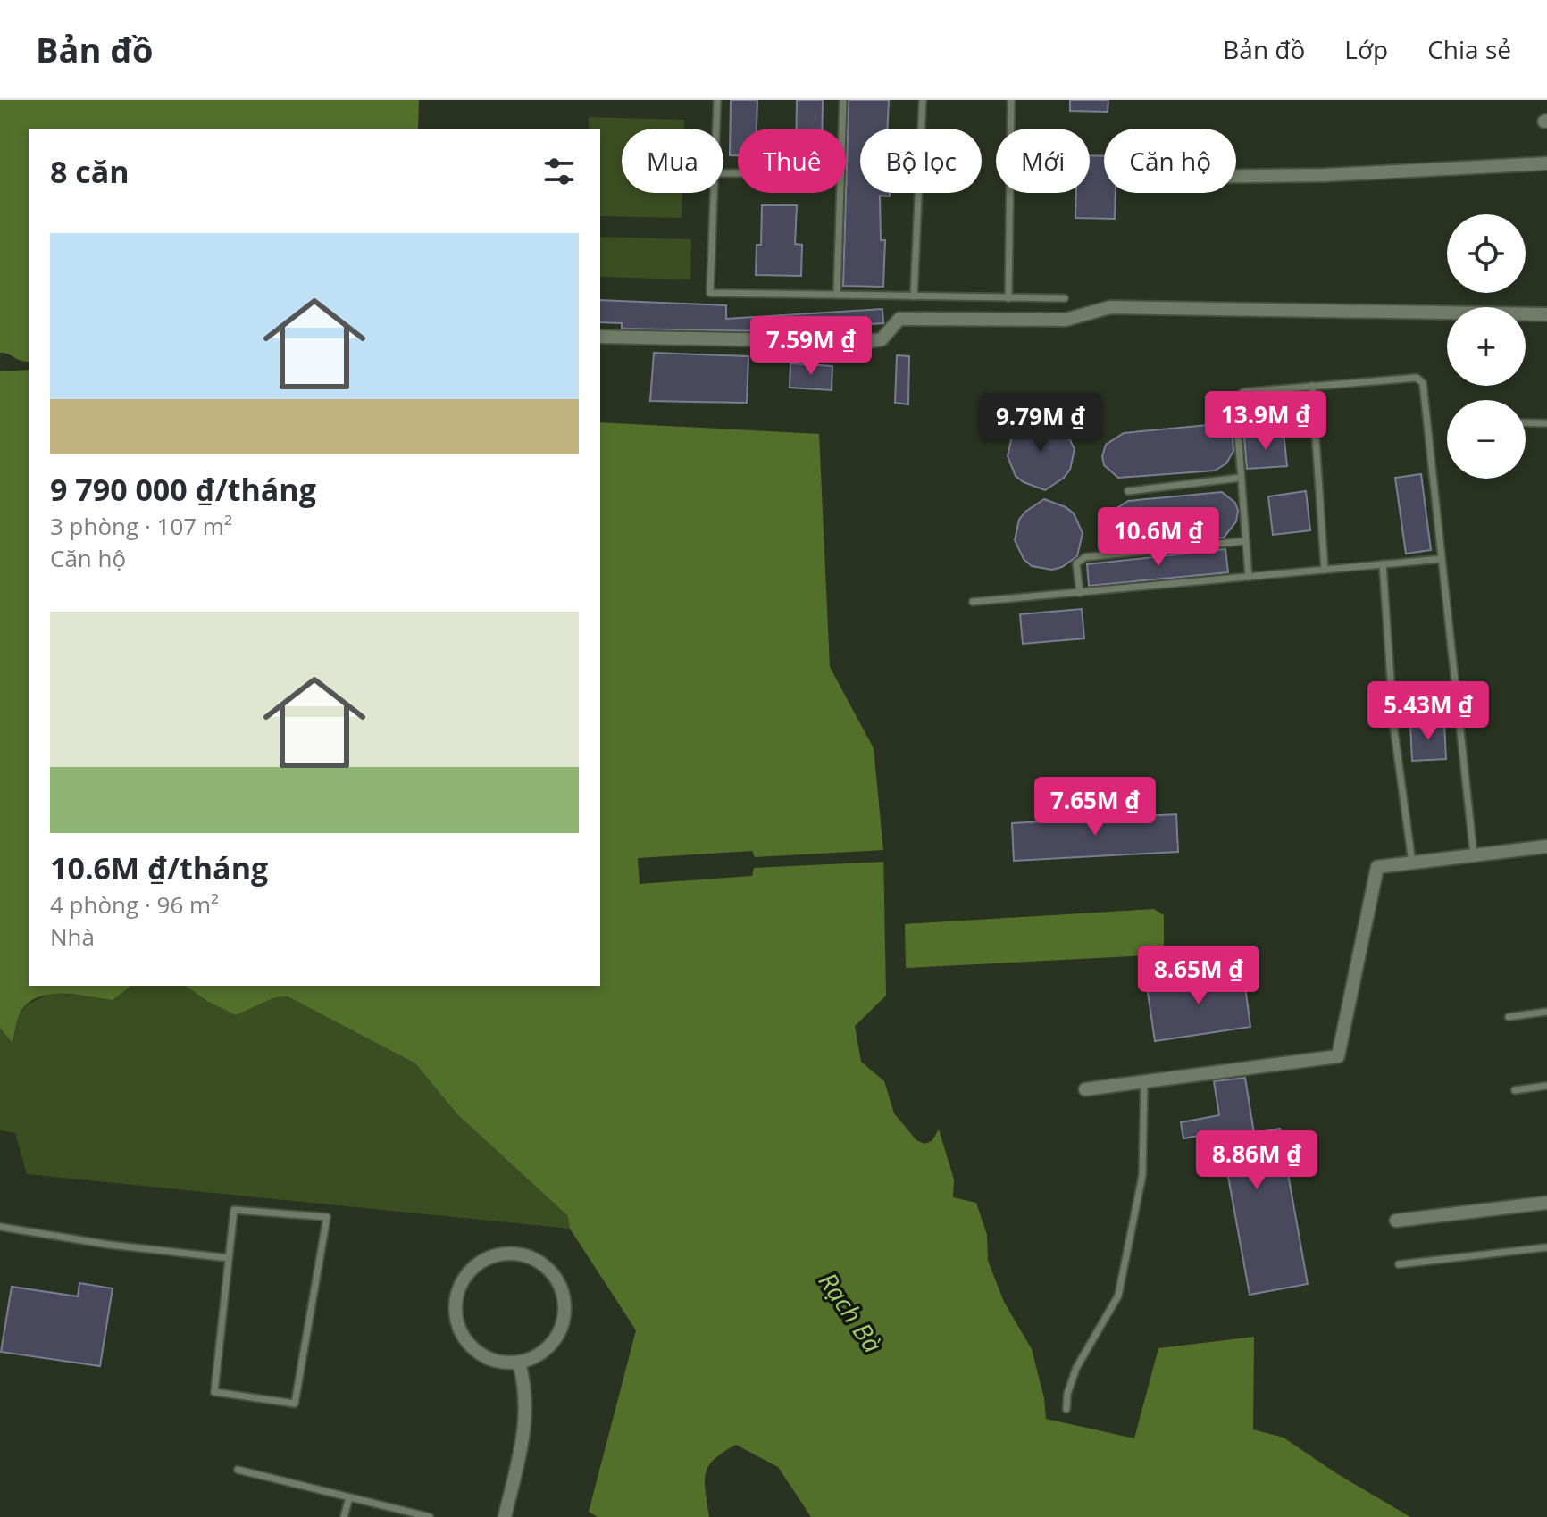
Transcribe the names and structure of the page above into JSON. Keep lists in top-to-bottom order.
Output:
{
  "water": ["Rạch Bà"],
  "page": {
    "header": "Bản đồ",
    "nav": ["Bản đồ", "Lớp", "Chia sẻ"],
    "chip": [
      "Mua",
      "Thuê",
      "Bộ lọc",
      "Mới",
      "Căn hộ"
    ],
    "heading": "8 căn",
    "map_buttons": ["+", "−"],
    "list": [
      {
        "name": "9 790 000 ₫/tháng",
        "note": "3 phòng · 107 m² · Căn hộ"
      },
      {
        "name": "10.6M ₫/tháng",
        "note": "4 phòng · 96 m² · Nhà"
      }
    ],
    "price": [
      "7.59M ₫",
      "13.9M ₫",
      "9.79M ₫",
      "10.6M ₫",
      "5.43M ₫",
      "7.65M ₫",
      "8.65M ₫",
      "8.86M ₫"
    ]
  }
}
